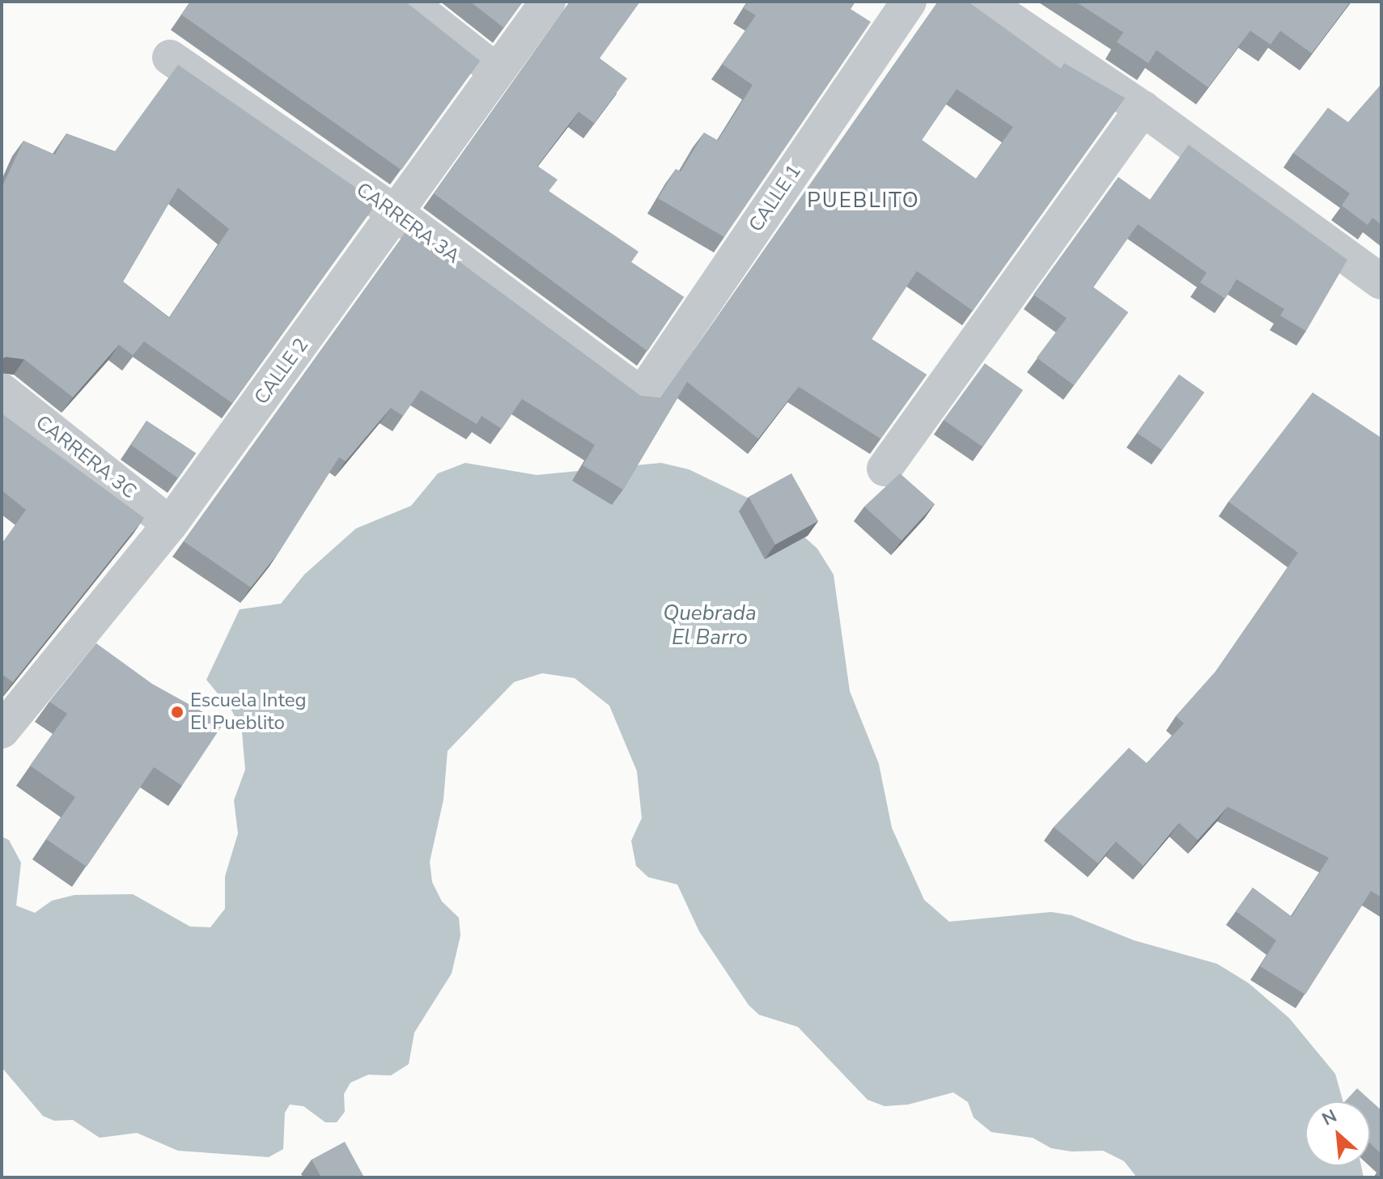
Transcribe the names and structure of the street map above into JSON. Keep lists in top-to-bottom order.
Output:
{
  "streets": {
    "street": [
      "CALLE 1",
      "CARRERA 3A",
      "CALLE 2",
      "CARRERA 3C"
    ]
  },
  "crossings": [
    ["CALLE 1", "CARRERA 3A"],
    ["CARRERA 3A", "CALLE 2"],
    ["CALLE 2", "CARRERA 3C"]
  ],
  "districts": ["PUEBLITO"],
  "water": ["Quebrada El Barro"],
  "places": ["Escuela Integ El Pueblito"],
  "north": "top left"
}
